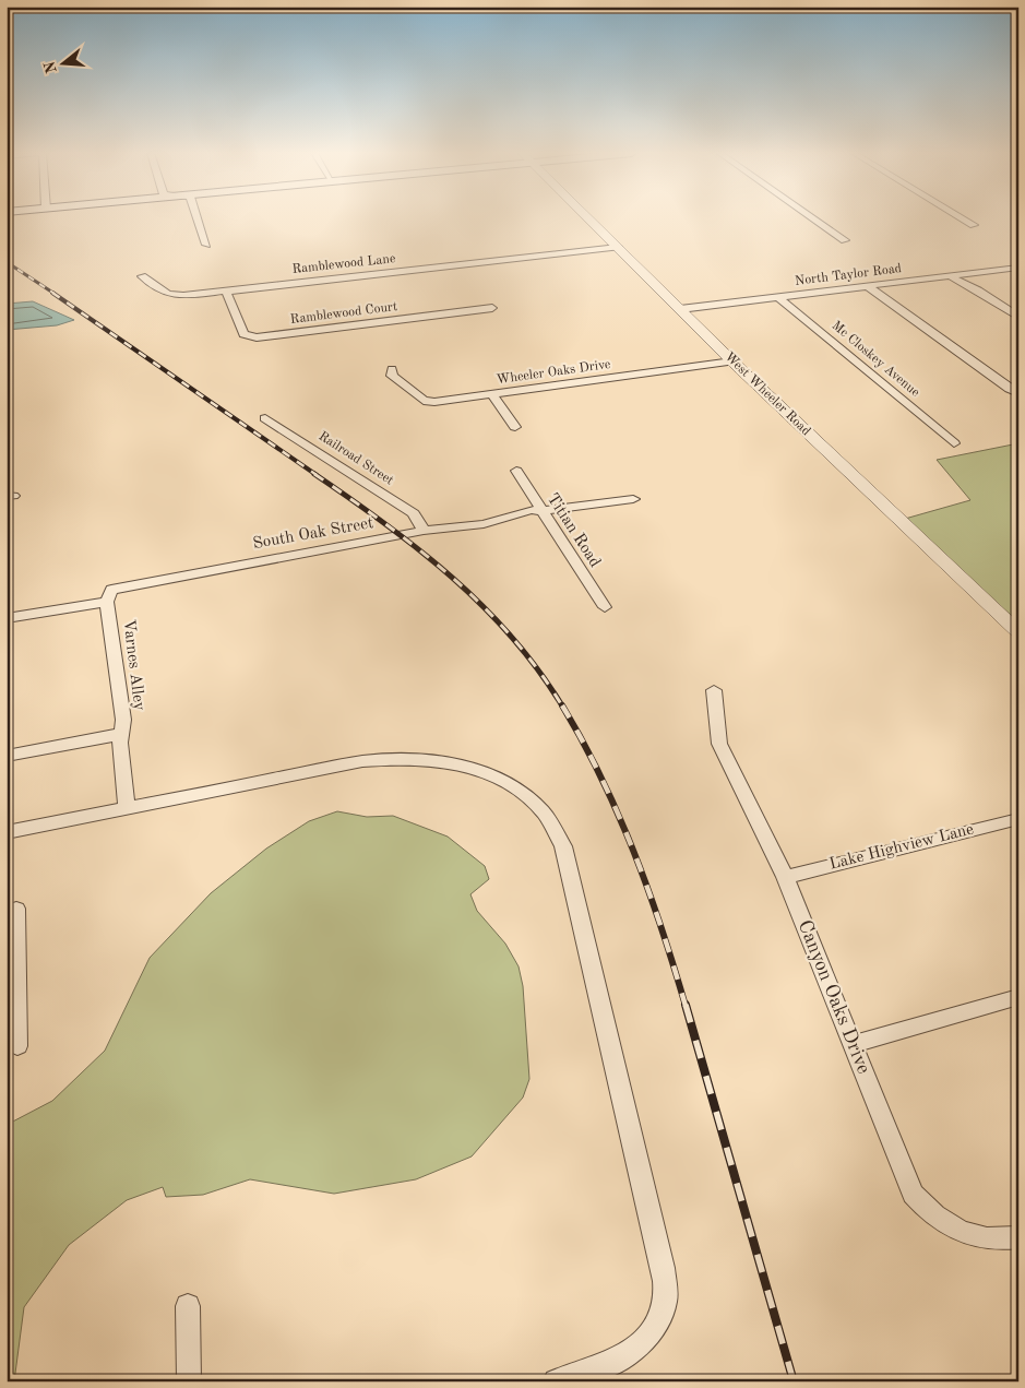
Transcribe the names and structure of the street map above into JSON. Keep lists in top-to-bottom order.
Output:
{
  "streets": {
    "street": [
      "Ramblewood Lane",
      "North Taylor Road",
      "Ramblewood Court",
      "Mc Closkey Avenue",
      "Wheeler Oaks Drive",
      "West Wheeler Road",
      "Railroad Street",
      "Titian Road",
      "South Oak Street",
      "Varnes Alley",
      "Lake Highview Lane",
      "Canyon Oaks Drive"
    ]
  },
  "crossings": [
    ["Ramblewood Lane", "Ramblewood Court"],
    ["Ramblewood Lane", "West Wheeler Road"],
    ["North Taylor Road", "Mc Closkey Avenue"],
    ["North Taylor Road", "West Wheeler Road"],
    ["Wheeler Oaks Drive", "West Wheeler Road"],
    ["Railroad Street", "South Oak Street"],
    ["Titian Road", "South Oak Street"],
    ["South Oak Street", "Varnes Alley"],
    ["Lake Highview Lane", "Canyon Oaks Drive"]
  ],
  "north": "left"
}
